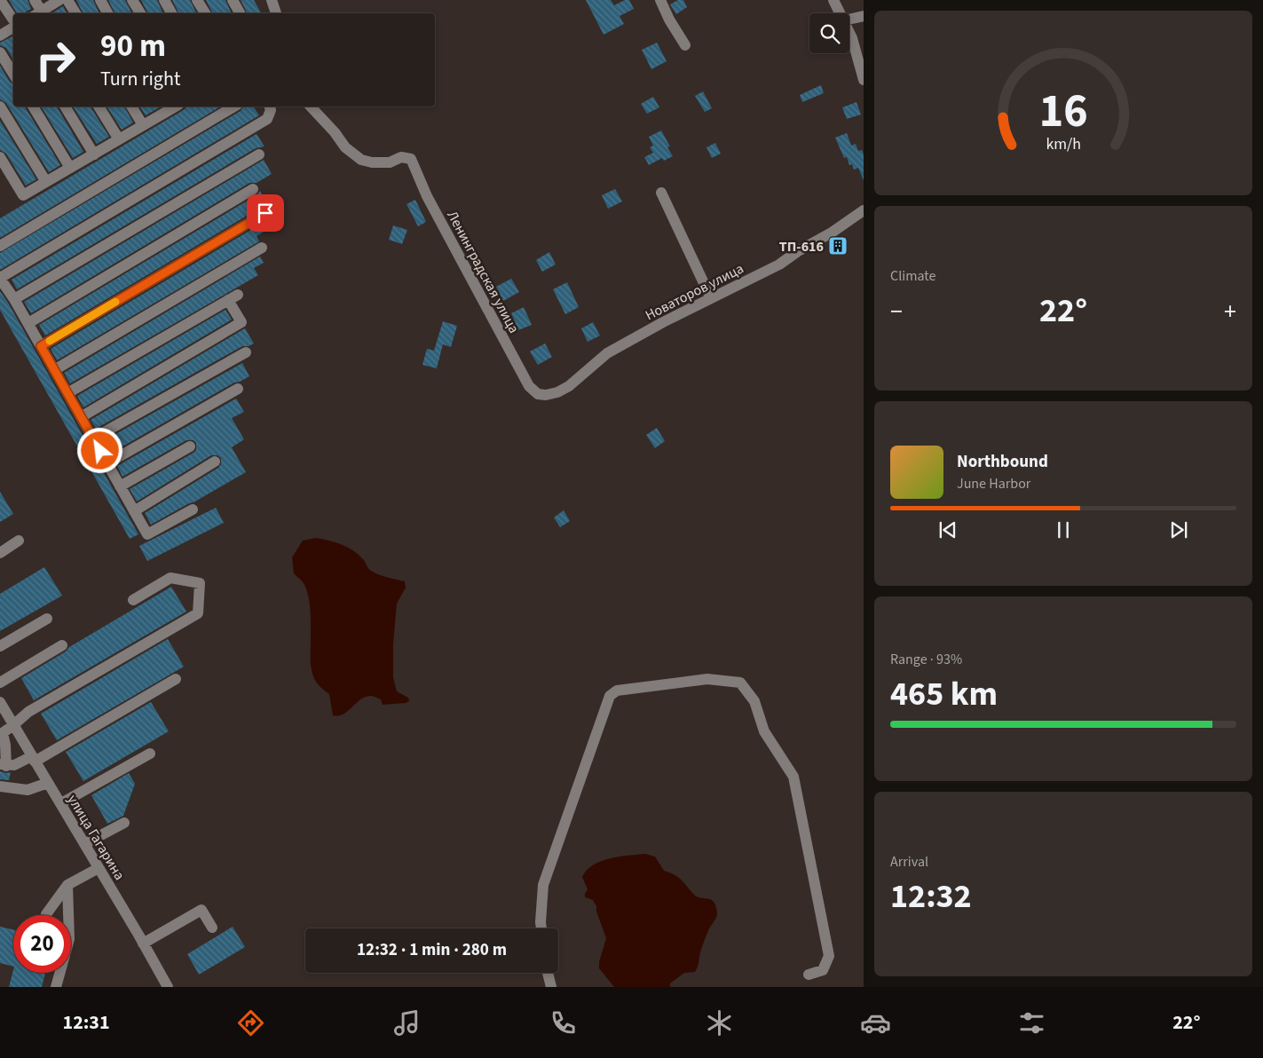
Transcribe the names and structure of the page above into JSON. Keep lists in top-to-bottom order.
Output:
{
  "streets": {
    "street": ["Ленинградская улица", "Новаторов улица", "улица Гагарина"]
  },
  "crossings": [
    ["Ленинградская улица", "Новаторов улица"]
  ],
  "places": {
    "building": ["ТП-616"]
  },
  "page": {
    "turn": ["90 m", "Turn right"],
    "tile": [
      "Climate",
      ["Range · 93%", "465 km"],
      ["Arrival", "12:32"]
    ],
    "heat": ["−", "22°", "+"],
    "song": ["Northbound", "June Harbor"],
    "limit": "20",
    "trip": "12:32 · 1 min · 280 m",
    "tabs": ["12:31", "22°"],
    "gauge": ["16", "km/h"]
  }
}
